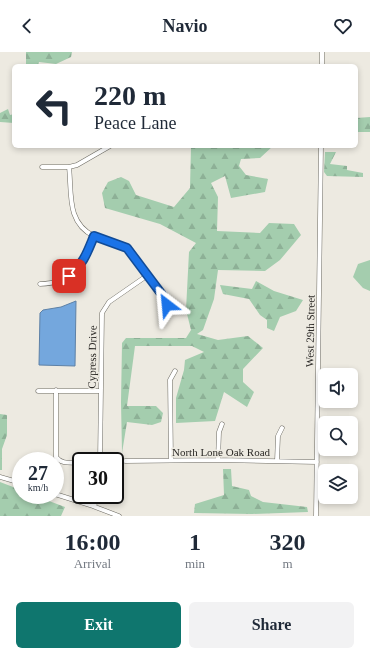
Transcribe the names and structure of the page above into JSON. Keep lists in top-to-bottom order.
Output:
{
  "streets": {
    "street": ["West 29th Street", "Cypress Drive", "North Lone Oak Road"]
  },
  "crossings": [
    ["West 29th Street", "North Lone Oak Road"]
  ],
  "page": {
    "header": "Navio",
    "turn": ["220 m", "Peace Lane"],
    "speed": "27 km/h",
    "limit": "30",
    "eta": [
      "16:00",
      "Arrival",
      "1",
      "min",
      "320",
      "m"
    ],
    "buttons": ["Exit", "Share"]
  }
}
